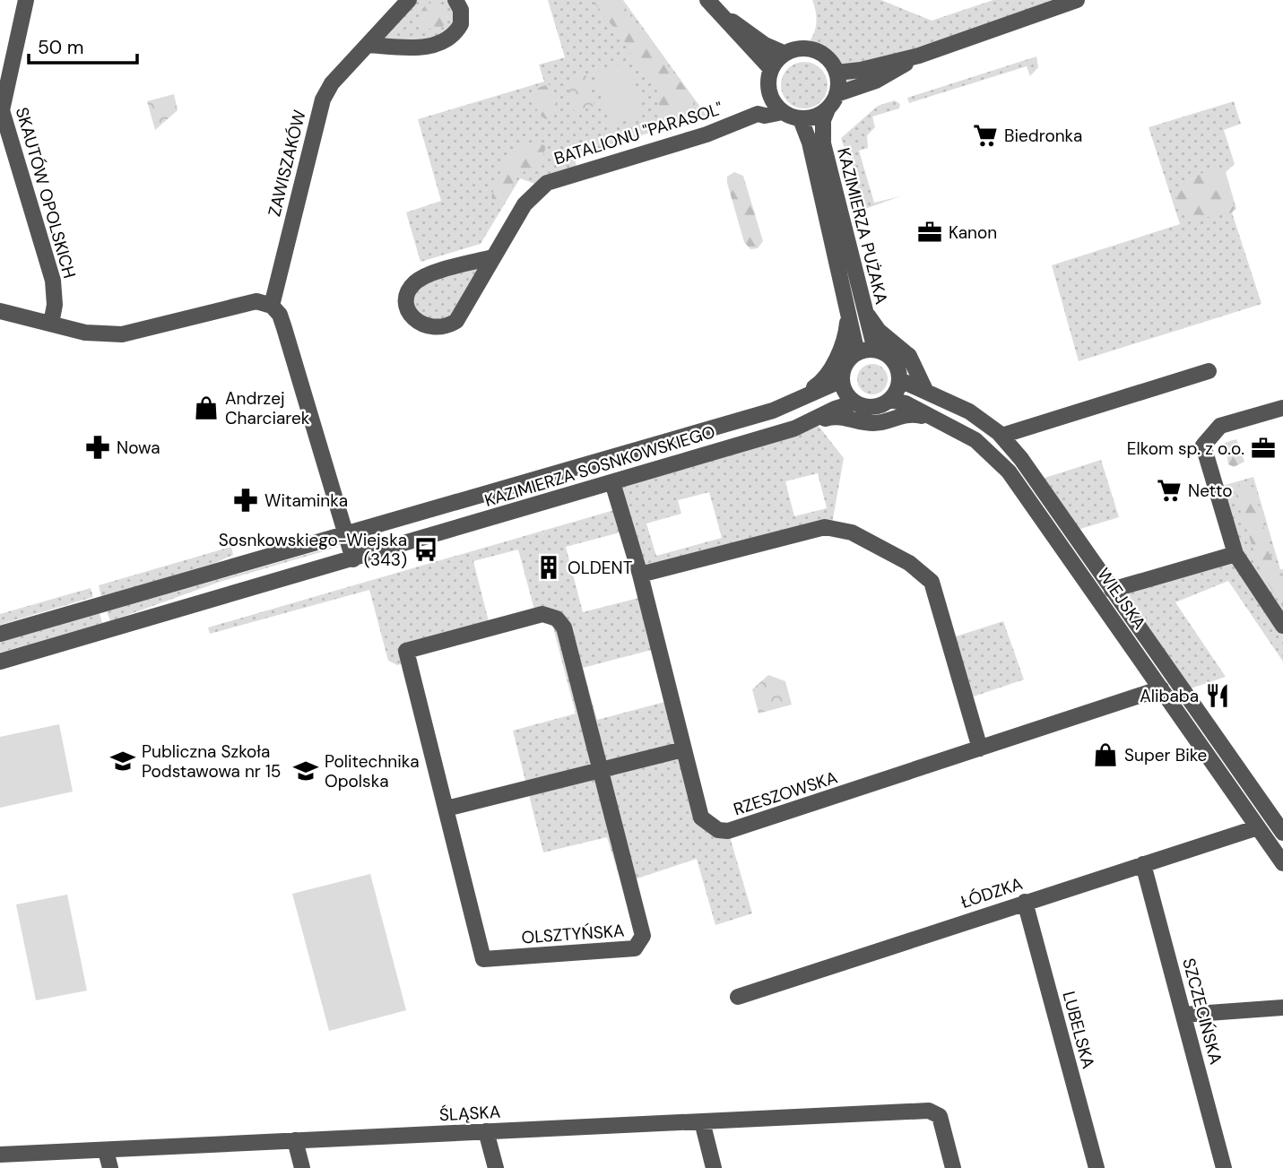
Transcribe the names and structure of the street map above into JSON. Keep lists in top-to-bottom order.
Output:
{
  "streets": {
    "street": [
      "BATALIONU \"PARASOL\"",
      "ZAWISZAKÓW",
      "SKAUTÓW OPOLSKICH",
      "KAZIMIERZA PUŻAKA",
      "KAZIMIERZA SOSNKOWSKIEGO",
      "WIEJSKA",
      "RZESZOWSKA",
      "ŁÓDZKA",
      "OLSZTYŃSKA",
      "SZCZECIŃSKA",
      "LUBELSKA",
      "ŚLĄSKA"
    ]
  },
  "crossings": [
    ["BATALIONU \"PARASOL\"", "KAZIMIERZA PUŻAKA"],
    ["KAZIMIERZA PUŻAKA", "KAZIMIERZA SOSNKOWSKIEGO"],
    ["KAZIMIERZA PUŻAKA", "WIEJSKA"],
    ["KAZIMIERZA SOSNKOWSKIEGO", "WIEJSKA"],
    ["KAZIMIERZA SOSNKOWSKIEGO", "RZESZOWSKA"],
    ["WIEJSKA", "RZESZOWSKA"],
    ["WIEJSKA", "ŁÓDZKA"],
    ["ŁÓDZKA", "SZCZECIŃSKA"],
    ["ŁÓDZKA", "LUBELSKA"]
  ],
  "places": {
    "supermarket": ["Biedronka", "Netto"],
    "office": ["Kanon", "Elkom sp. z o.o."],
    "shop": ["Andrzej Charciarek", "Super Bike"],
    "pharmacy": ["Nowa", "Witaminka"],
    "bus stop": ["Sosnkowskiego-Wiejska (343)"],
    "building": ["OLDENT"],
    "restaurant": ["Alibaba"],
    "school or university": ["Publiczna Szkoła Podstawowa nr 15", "Politechnika Opolska"]
  },
  "scale_bar": "50 m"
}
